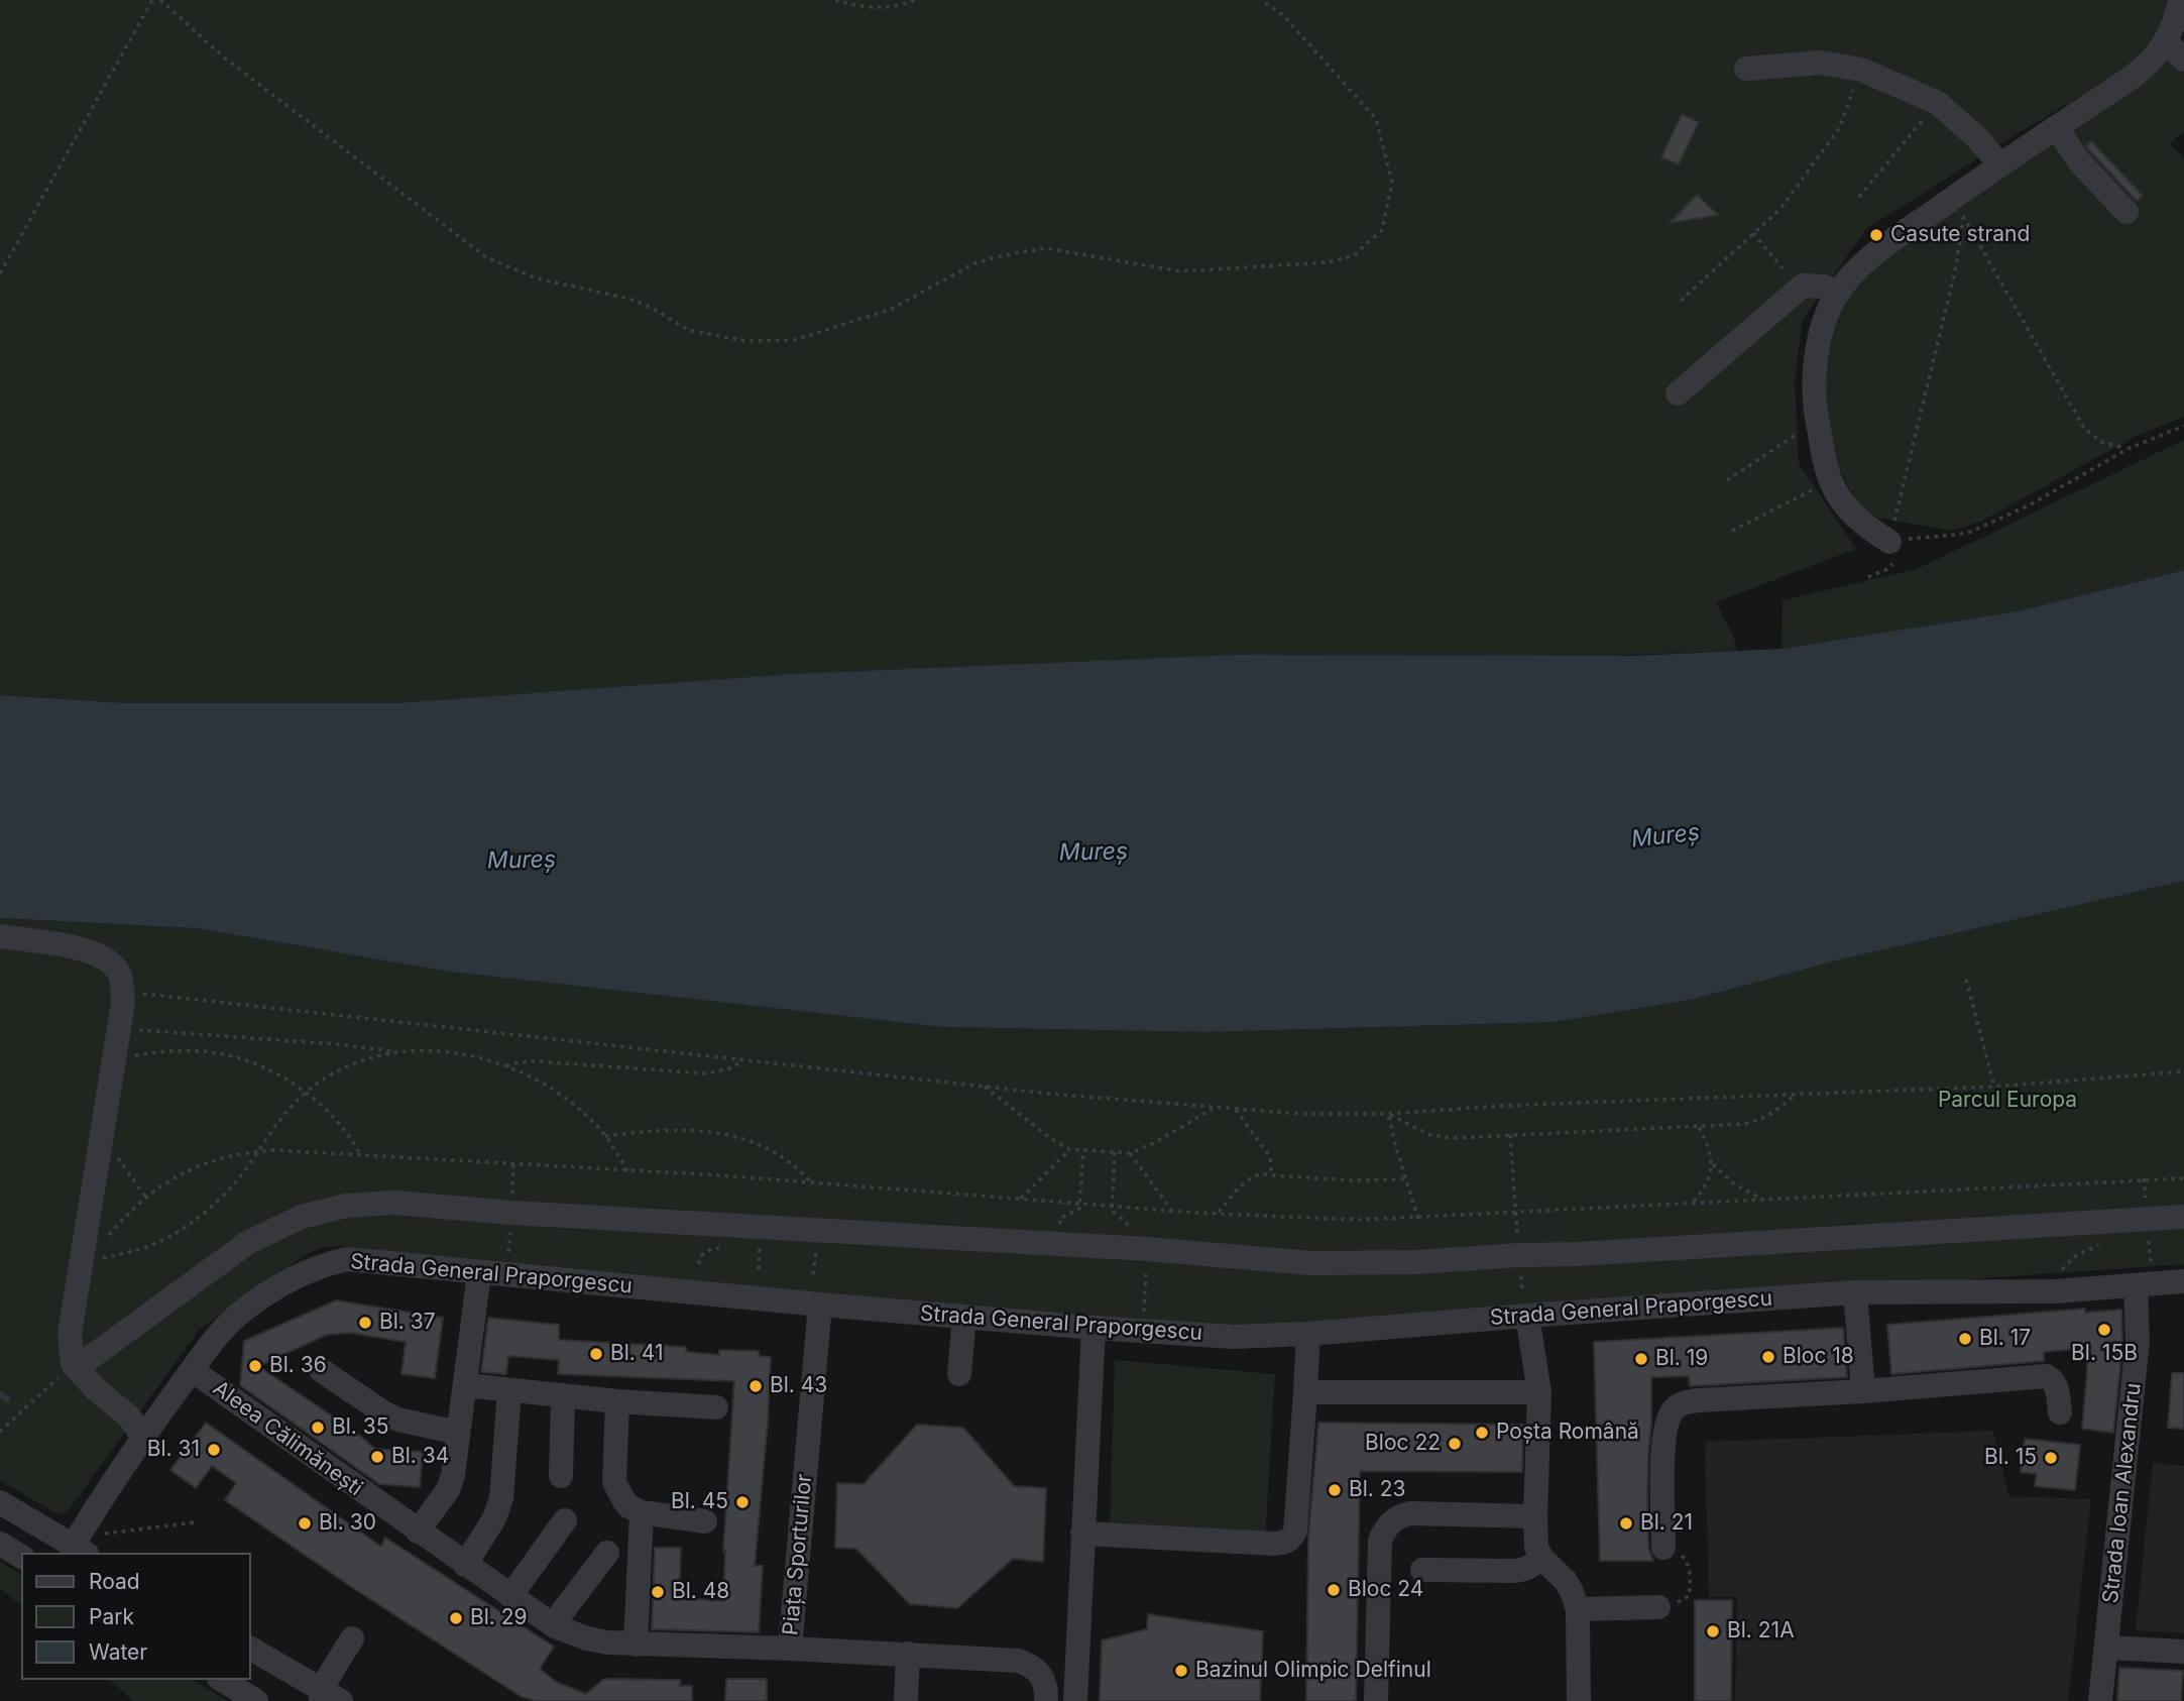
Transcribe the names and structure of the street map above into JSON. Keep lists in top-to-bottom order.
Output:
{
  "streets": {
    "street": [
      "Strada General Praporgescu",
      "Aleea Călimănești",
      "Strada Ioan Alexandru",
      "Piața Sporturilor"
    ]
  },
  "crossings": [
    ["Strada General Praporgescu", "Aleea Călimănești"],
    ["Strada General Praporgescu", "Strada Ioan Alexandru"],
    ["Strada General Praporgescu", "Piața Sporturilor"],
    ["Aleea Călimănești", "Piața Sporturilor"]
  ],
  "water": ["Mureș"],
  "parks": ["Parcul Europa"],
  "places": [
    "Casute strand",
    "Bl. 37",
    "Bl. 15B",
    "Bl. 17",
    "Bl. 41",
    "Bloc 18",
    "Bl. 19",
    "Bl. 36",
    "Bl. 43",
    "Bl. 35",
    "Poșta Română",
    "Bloc 22",
    "Bl. 31",
    "Bl. 34",
    "Bl. 15",
    "Bl. 23",
    "Bl. 45",
    "Bl. 30",
    "Bl. 21",
    "Bloc 24",
    "Bl. 48",
    "Bl. 29",
    "Bl. 21A",
    "Bazinul Olimpic Delfinul"
  ],
  "legend": ["Road", "Park", "Water"]
}
